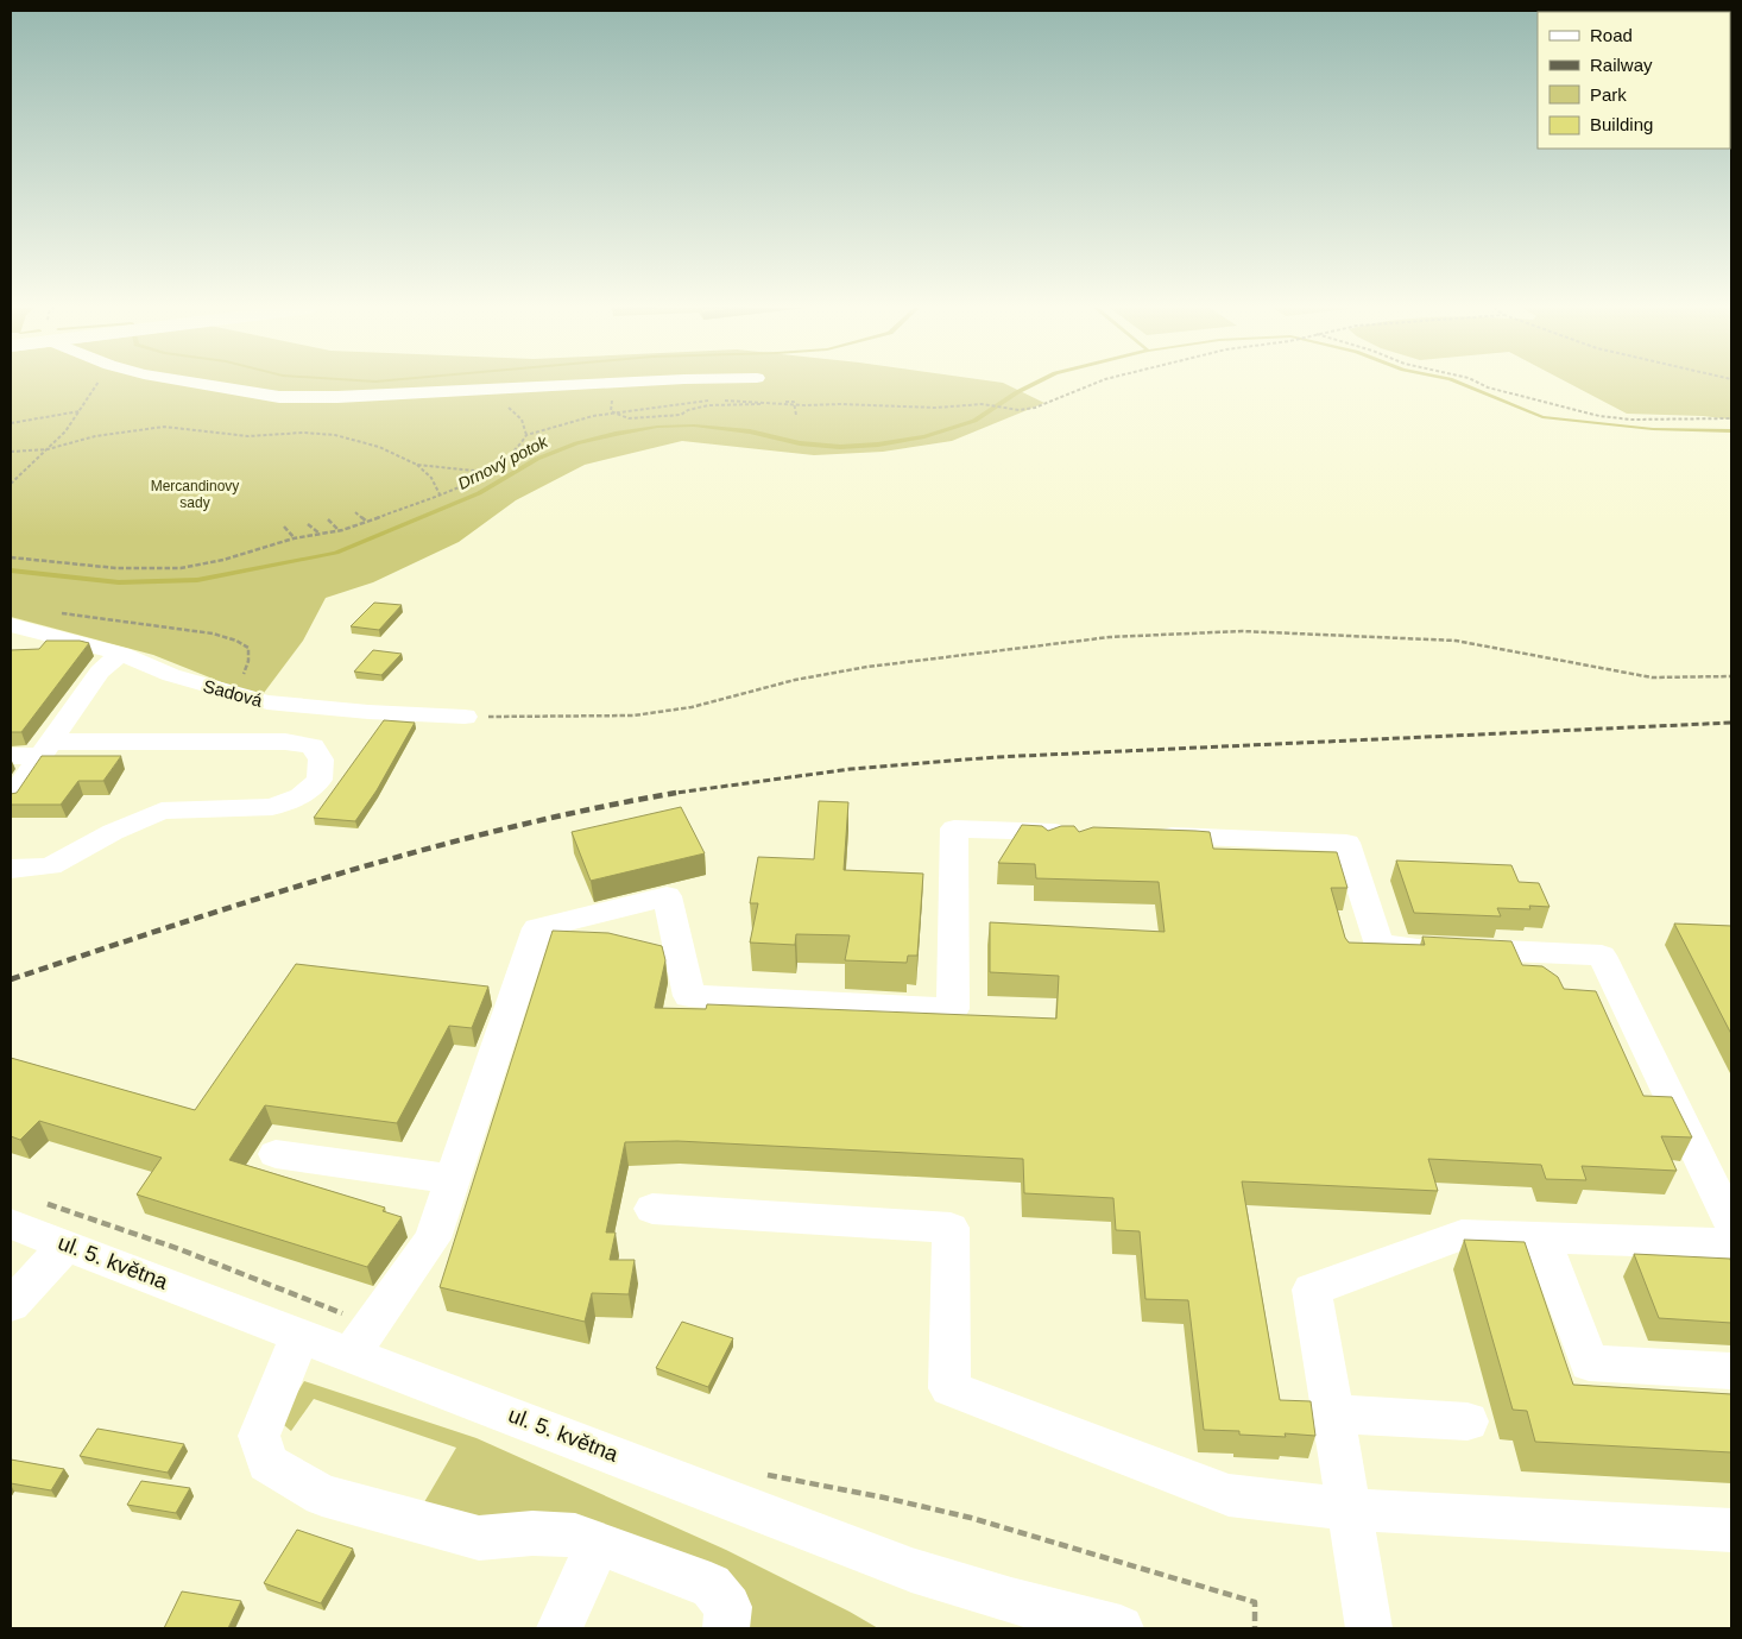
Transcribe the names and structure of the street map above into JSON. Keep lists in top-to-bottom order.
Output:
{
  "streets": {
    "street": ["Sadová", "ul. 5. května"]
  },
  "water": ["Drnový potok"],
  "parks": ["Mercandinovy sady"],
  "legend": [
    "Road",
    "Railway",
    "Park",
    "Building"
  ]
}
